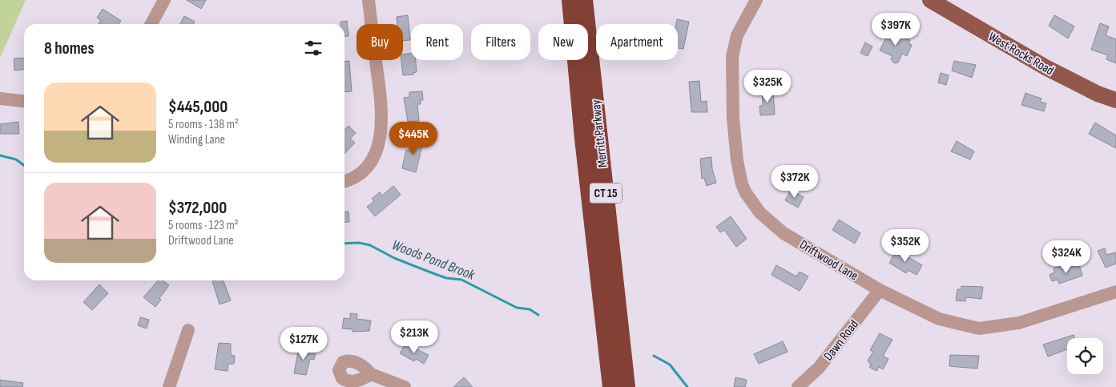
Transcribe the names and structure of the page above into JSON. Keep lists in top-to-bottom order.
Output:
{
  "streets": {
    "highway": ["Merritt Parkway", "CT 15"],
    "main road": ["West Rocks Road"],
    "street": ["Driftwood Lane", "Dawn Road"]
  },
  "crossings": [
    ["Driftwood Lane", "Dawn Road"]
  ],
  "water": ["Woods Pond Brook"],
  "page": {
    "price": [
      "$397K",
      "$325K",
      "$445K",
      "$372K",
      "$352K",
      "$324K",
      "$213K",
      "$127K"
    ],
    "chip": [
      "Buy",
      "Rent",
      "Filters",
      "New",
      "Apartment"
    ],
    "heading": "8 homes",
    "list": [
      {
        "name": "$445,000",
        "note": "5 rooms · 138 m² · Winding Lane"
      },
      {
        "name": "$372,000",
        "note": "5 rooms · 123 m² · Driftwood Lane"
      }
    ]
  }
}
